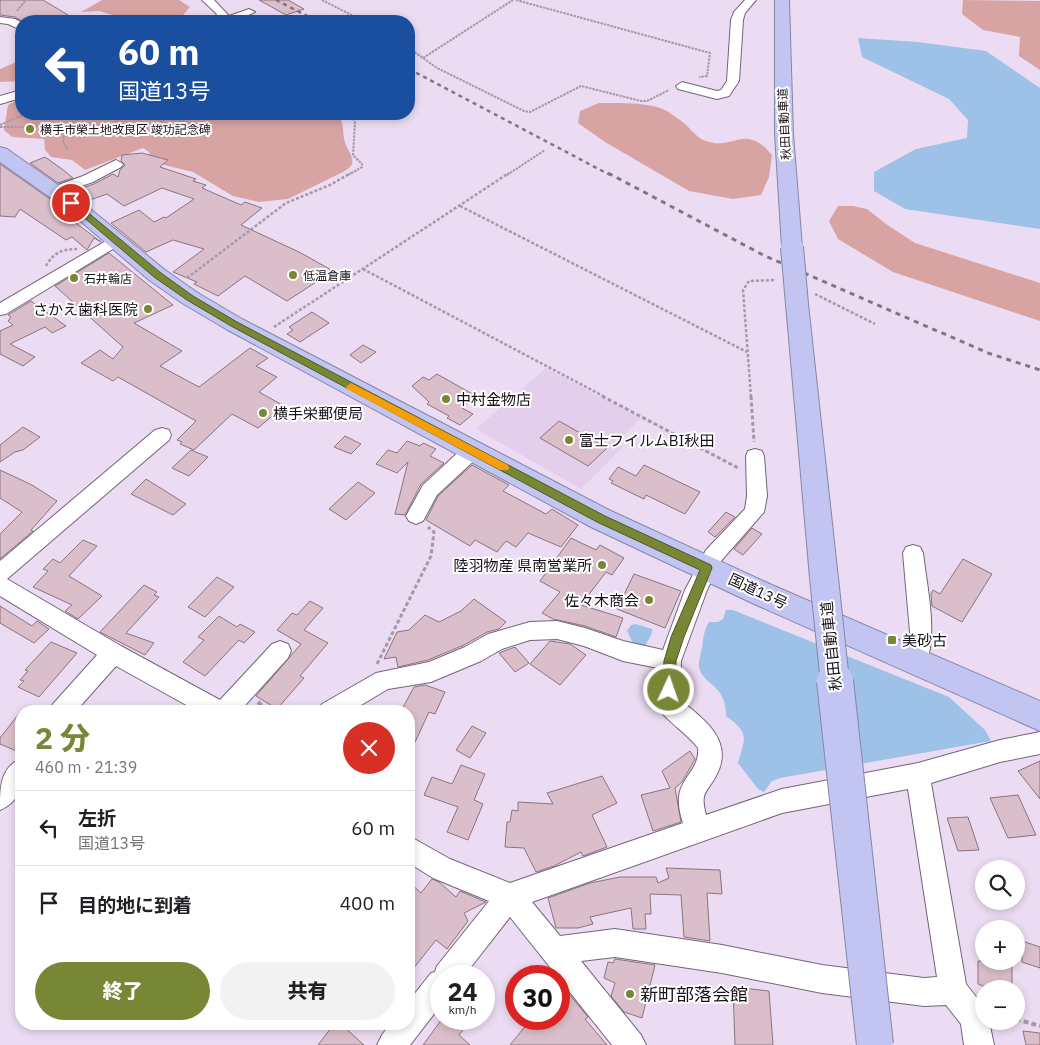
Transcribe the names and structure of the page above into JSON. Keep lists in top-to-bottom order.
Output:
{
  "streets": {
    "highway": ["秋田自動車道", "国道13号"]
  },
  "places": {
    "other": [
      "横手市榮土地改良区 竣功記念碑",
      "低温倉庫",
      "石井輪店",
      "さかえ歯科医院",
      "中村金物店",
      "横手栄郵便局",
      "富士フイルムBI秋田",
      "陸羽物産 県南営業所",
      "佐々木商会",
      "新町部落会館"
    ],
    "transit": ["美砂古"]
  },
  "page": {
    "turn": ["60 m", "国道13号"],
    "heading": ["2 分", "460 m · 21:39"],
    "list": [
      {
        "name": "左折",
        "note": "国道13号",
        "value": "60 m"
      },
      {
        "name": "目的地に到着",
        "value": "400 m"
      }
    ],
    "map_buttons": ["+", "−"],
    "buttons": ["終了", "共有"],
    "speed": "24 km/h",
    "limit": "30"
  }
}
